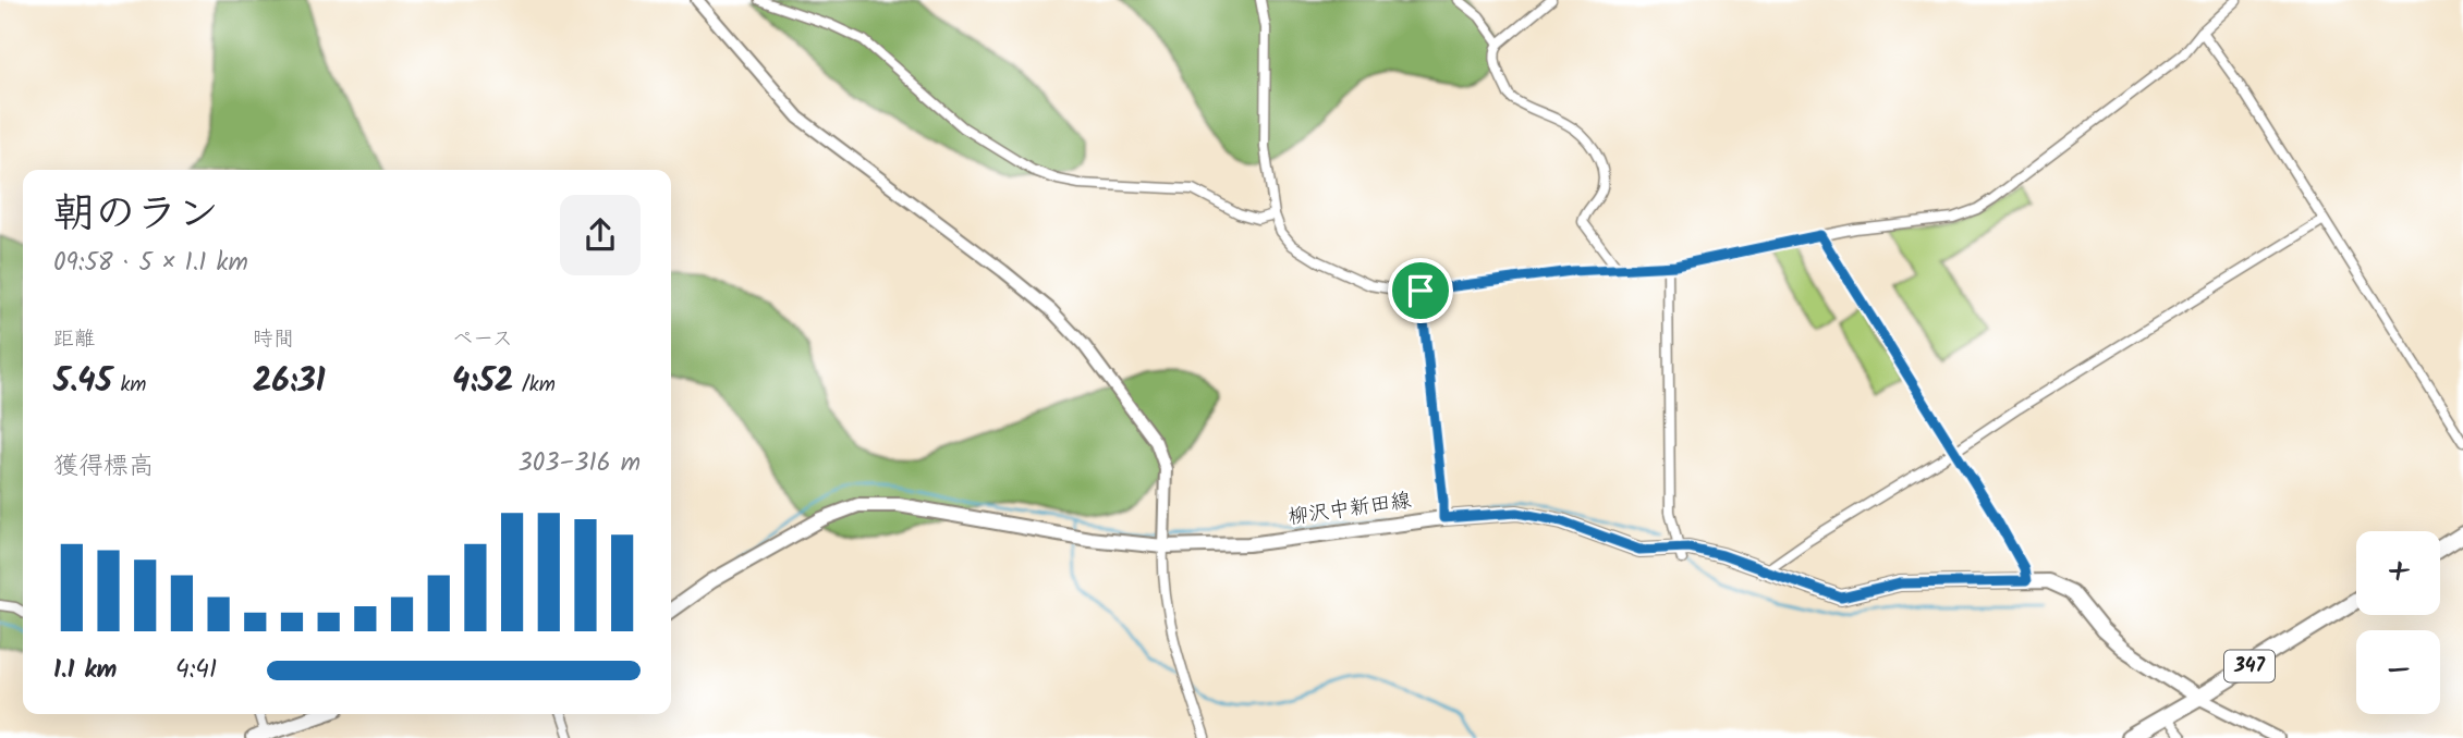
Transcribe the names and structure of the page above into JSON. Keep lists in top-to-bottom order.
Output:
{
  "streets": {
    "highway": ["347"],
    "main road": ["柳沢中新田線"]
  },
  "crossings": [
    ["柳沢中新田線", "347"]
  ],
  "page": {
    "heading": ["朝のラン", "09:58 · 5 × 1.1 km"],
    "stats": [
      ["距離", "5.45 km"],
      ["時間", "26:31"],
      ["ペース", "4:52 /km"]
    ],
    "chart": ["獲得標高", "303–316 m"],
    "map_buttons": ["+", "−"],
    "list": [
      {
        "name": "1.1 km",
        "note": "4:41"
      }
    ]
  }
}
